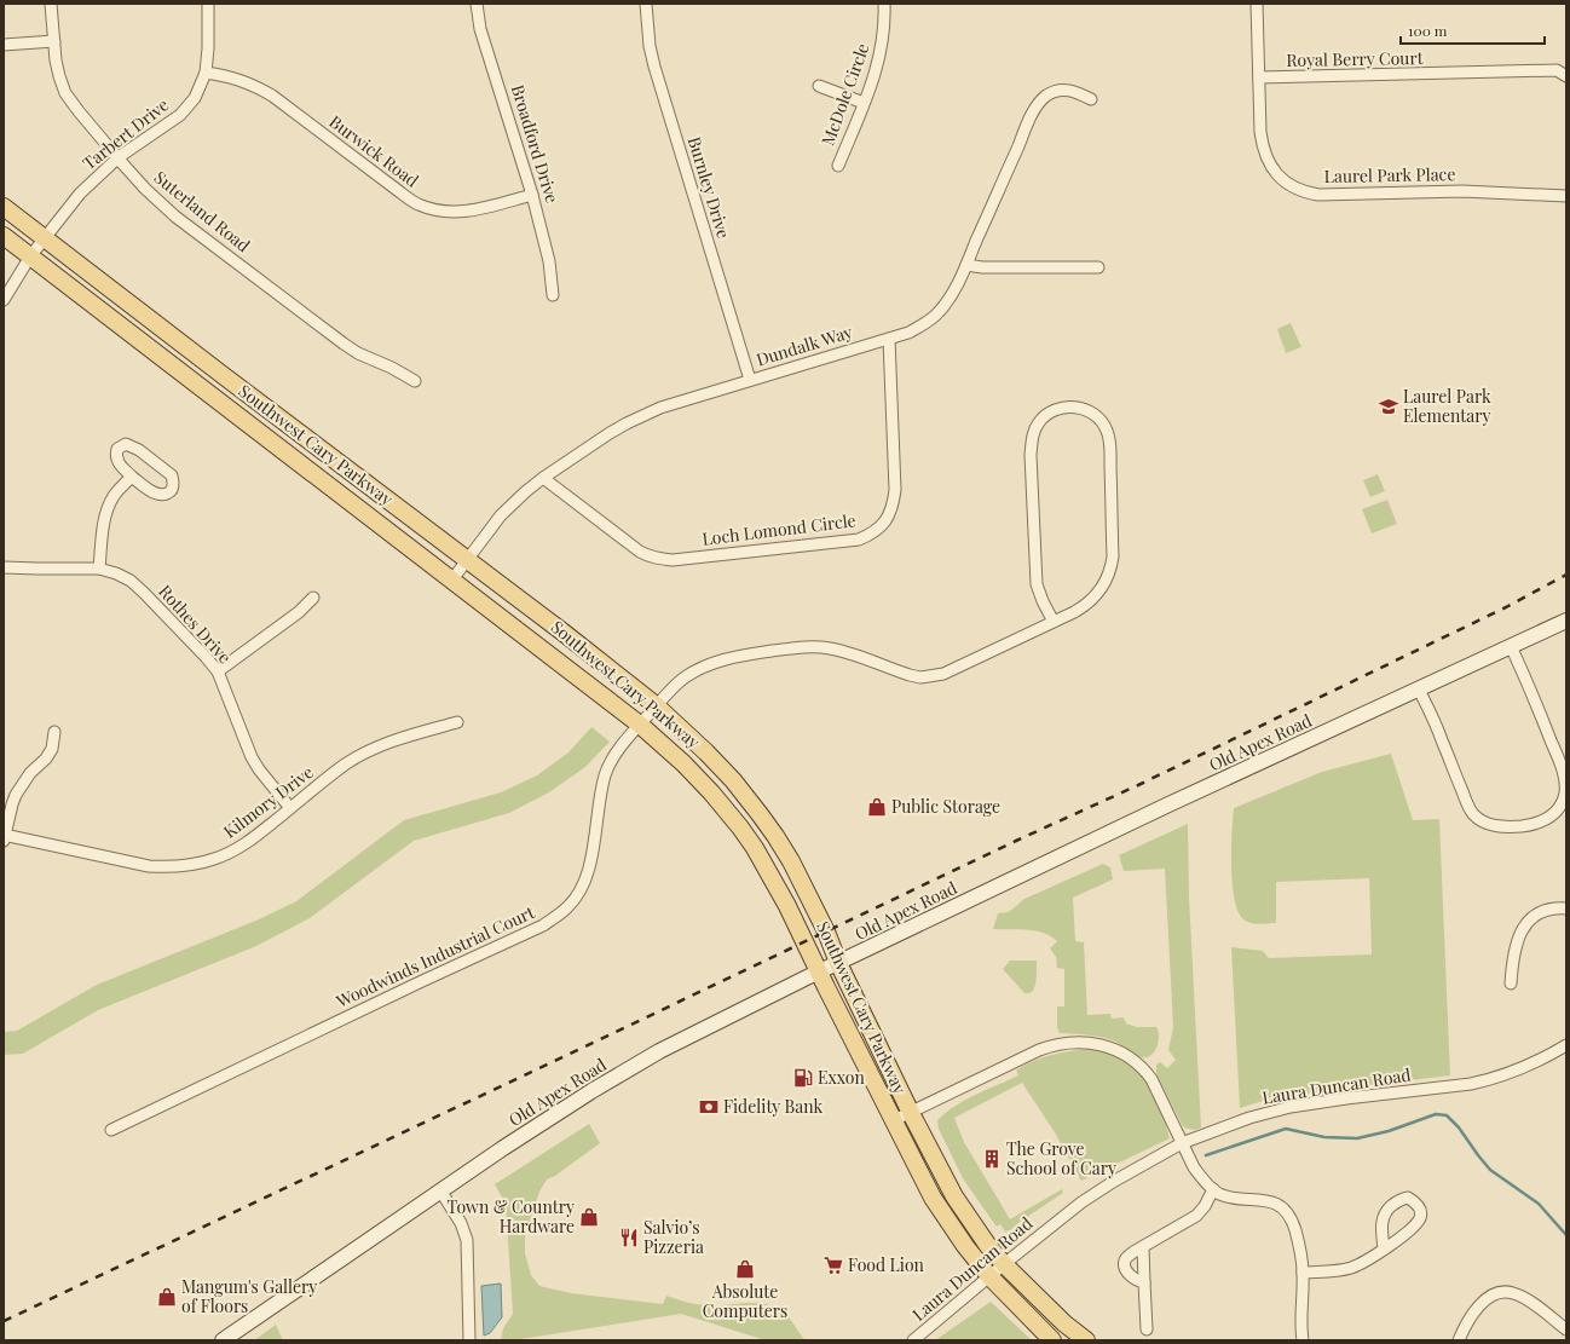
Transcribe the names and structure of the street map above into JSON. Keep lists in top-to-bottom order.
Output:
{
  "streets": {
    "main road": ["Southwest Cary Parkway", "Old Apex Road"],
    "street": [
      "Royal Berry Court",
      "McDole Circle",
      "Tarbert Drive",
      "Broadford Drive",
      "Burwick Road",
      "Laurel Park Place",
      "Burnley Drive",
      "Suterland Road",
      "Dundalk Way",
      "Loch Lomond Circle",
      "Rothes Drive",
      "Kilmory Drive",
      "Woodwinds Industrial Court",
      "Laura Duncan Road"
    ]
  },
  "crossings": [
    ["Royal Berry Court", "Laurel Park Place"],
    ["Tarbert Drive", "Burwick Road"],
    ["Tarbert Drive", "Suterland Road"],
    ["Tarbert Drive", "Southwest Cary Parkway"],
    ["Broadford Drive", "Burwick Road"],
    ["Burnley Drive", "Dundalk Way"],
    ["Dundalk Way", "Southwest Cary Parkway"],
    ["Dundalk Way", "Loch Lomond Circle"],
    ["Southwest Cary Parkway", "Old Apex Road"],
    ["Southwest Cary Parkway", "Woodwinds Industrial Court"],
    ["Southwest Cary Parkway", "Laura Duncan Road"],
    ["Rothes Drive", "Kilmory Drive"]
  ],
  "places": {
    "school or university": ["Laurel Park Elementary"],
    "shop": [
      "Public Storage",
      "Town & Country Hardware",
      "Absolute Computers",
      "Mangum's Gallery of Floors"
    ],
    "fuel station": ["Exxon"],
    "bank": ["Fidelity Bank"],
    "building": ["The Grove School of Cary"],
    "restaurant": ["Salvio’s Pizzeria"],
    "supermarket": ["Food Lion"]
  },
  "scale_bar": "100 m"
}
